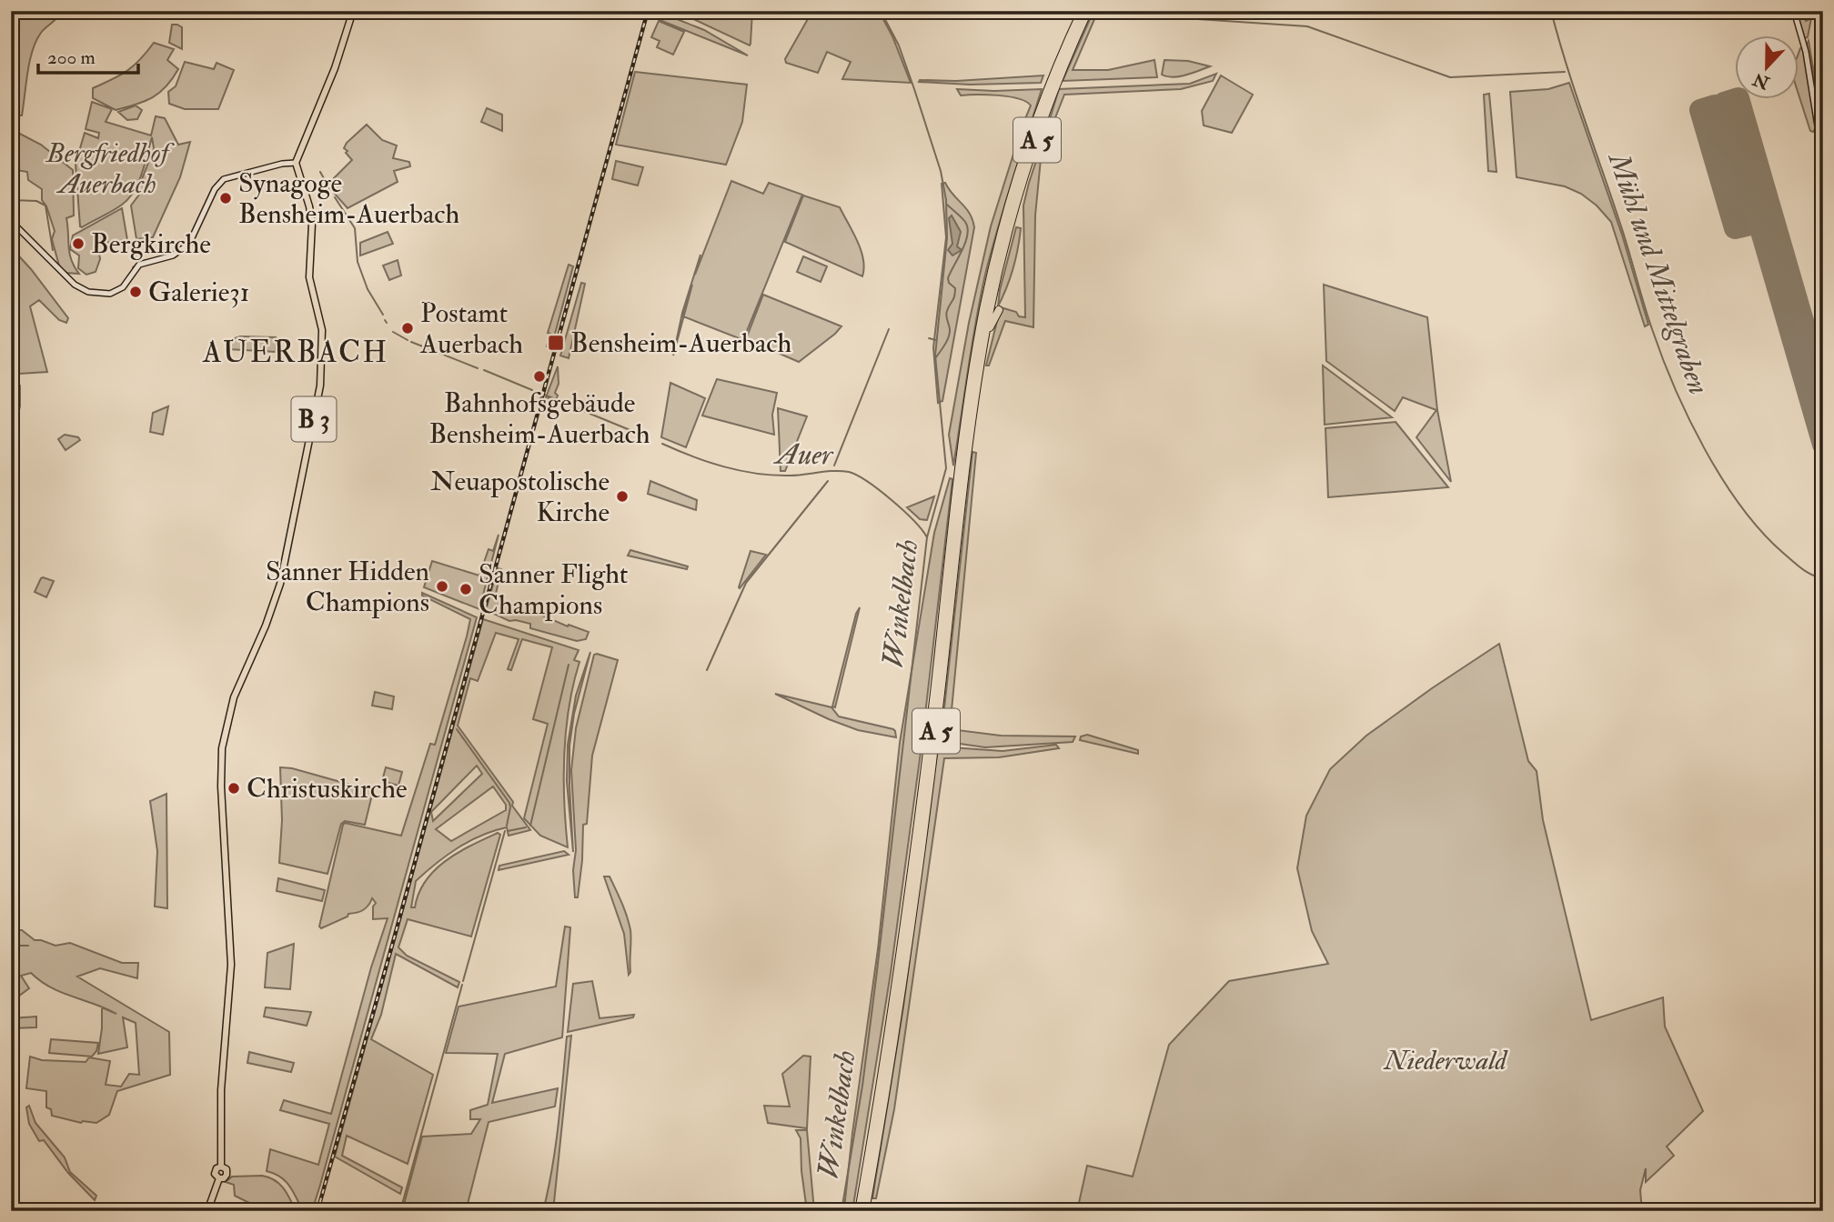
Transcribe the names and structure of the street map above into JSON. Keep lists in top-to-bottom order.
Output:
{
  "streets": {
    "highway": ["A 5"],
    "main road": ["B 3"]
  },
  "districts": ["AUERBACH"],
  "water": ["Mühl und Mittelgraben", "Auer", "Winkelbach"],
  "parks": ["Bergfriedhof Auerbach", "Niederwald"],
  "places": {
    "other": [
      "Synagoge Bensheim-Auerbach",
      "Bergkirche",
      "Galerie31",
      "Postamt Auerbach",
      "Bahnhofsgebäude Bensheim-Auerbach",
      "Neuapostolische Kirche",
      "Sanner Hidden Champions",
      "Sanner Flight Champions",
      "Christuskirche"
    ],
    "transit": ["Bensheim-Auerbach"]
  },
  "scale_bar": "200 m",
  "north": "bottom"
}
